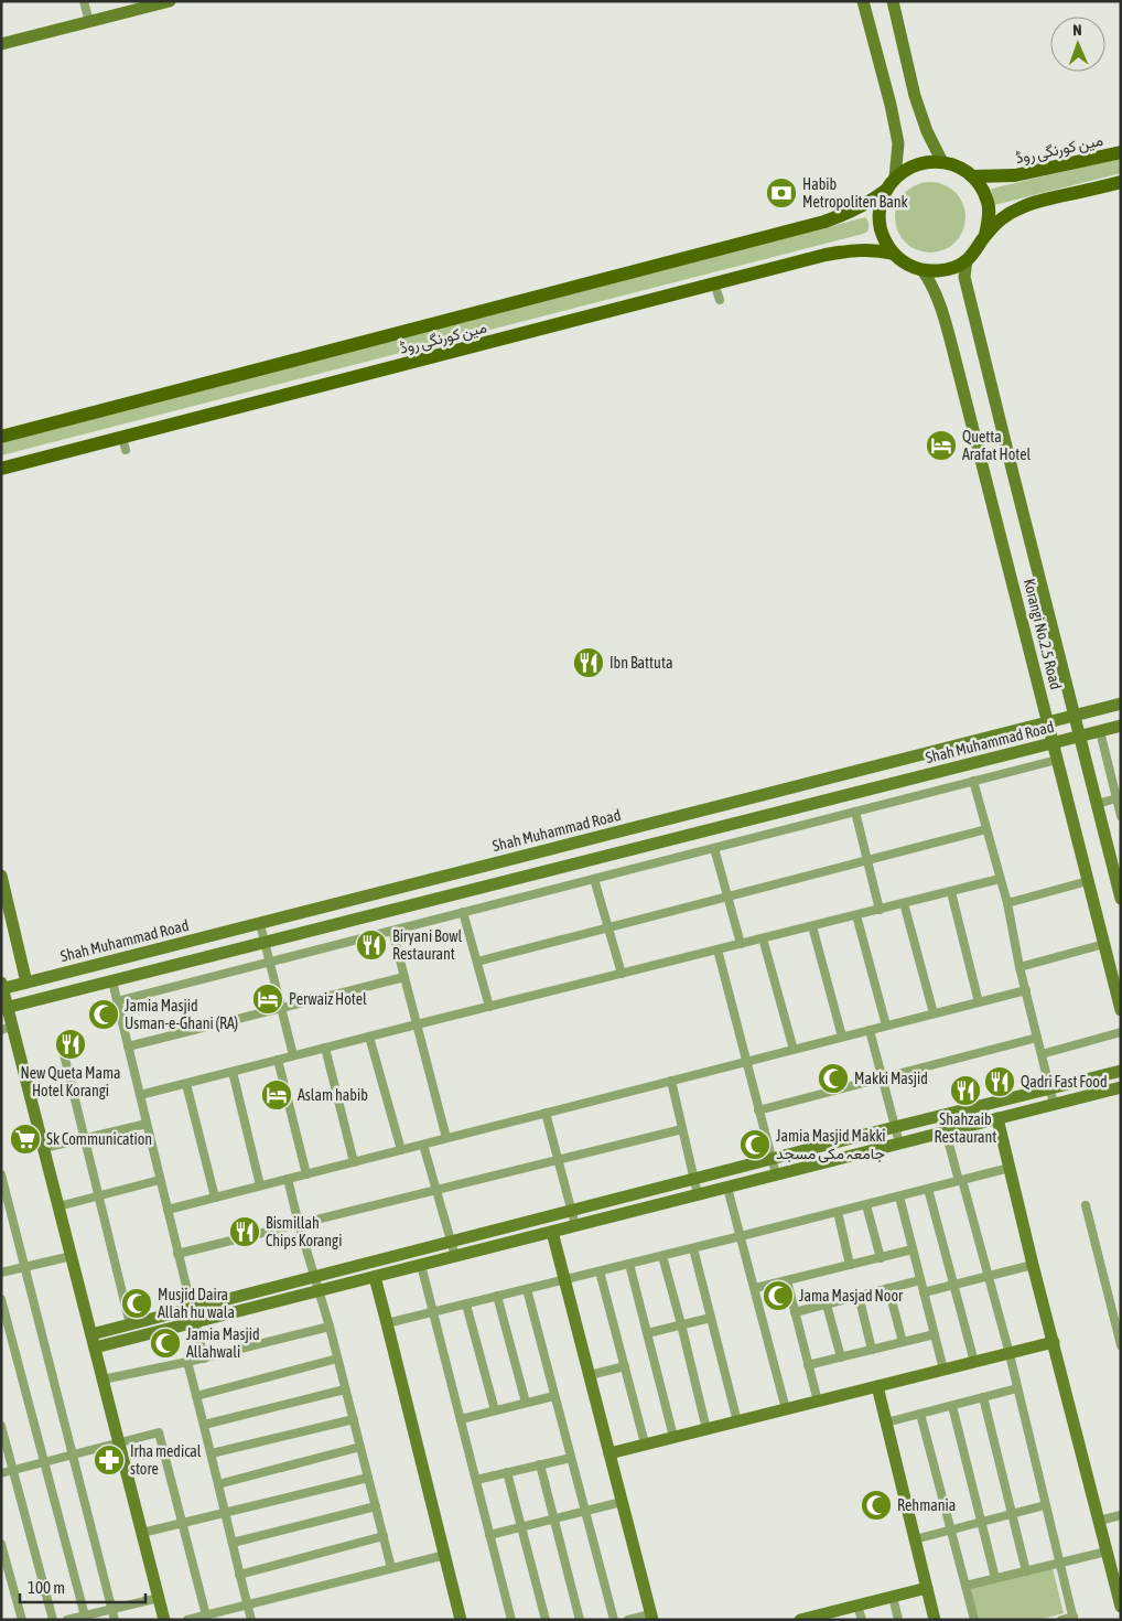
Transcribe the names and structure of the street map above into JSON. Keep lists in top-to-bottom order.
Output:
{
  "streets": {
    "main road": ["مین کورنگی روڈ"],
    "street": ["Korangi No.2.5 Road", "Shah Muhammad Road"]
  },
  "crossings": [
    ["مین کورنگی روڈ", "Korangi No.2.5 Road"],
    ["Korangi No.2.5 Road", "Shah Muhammad Road"]
  ],
  "places": {
    "bank": ["Habib Metropoliten Bank"],
    "hotel": ["Quetta Arafat Hotel", "Perwaiz Hotel", "Aslam habib"],
    "restaurant": [
      "Ibn Battuta",
      "Biryani Bowl Restaurant",
      "New Queta Mama Hotel Korangi",
      "Qadri Fast Food",
      "Shahzaib Restaurant",
      "Bismillah Chips Korangi"
    ],
    "mosque": [
      "Jamia Masjid Usman-e-Ghani (RA)",
      "Makki Masjid",
      "Jamia Masjid Makki جامعہ مکی مسجد",
      "Jama Masjad Noor",
      "Musjid Daira Allah hu wala",
      "Jamia Masjid Allahwali",
      "Rehmania"
    ],
    "supermarket": ["Sk Communication"],
    "pharmacy": ["Irha medical store"]
  },
  "scale_bar": "100 m",
  "north": "top"
}
